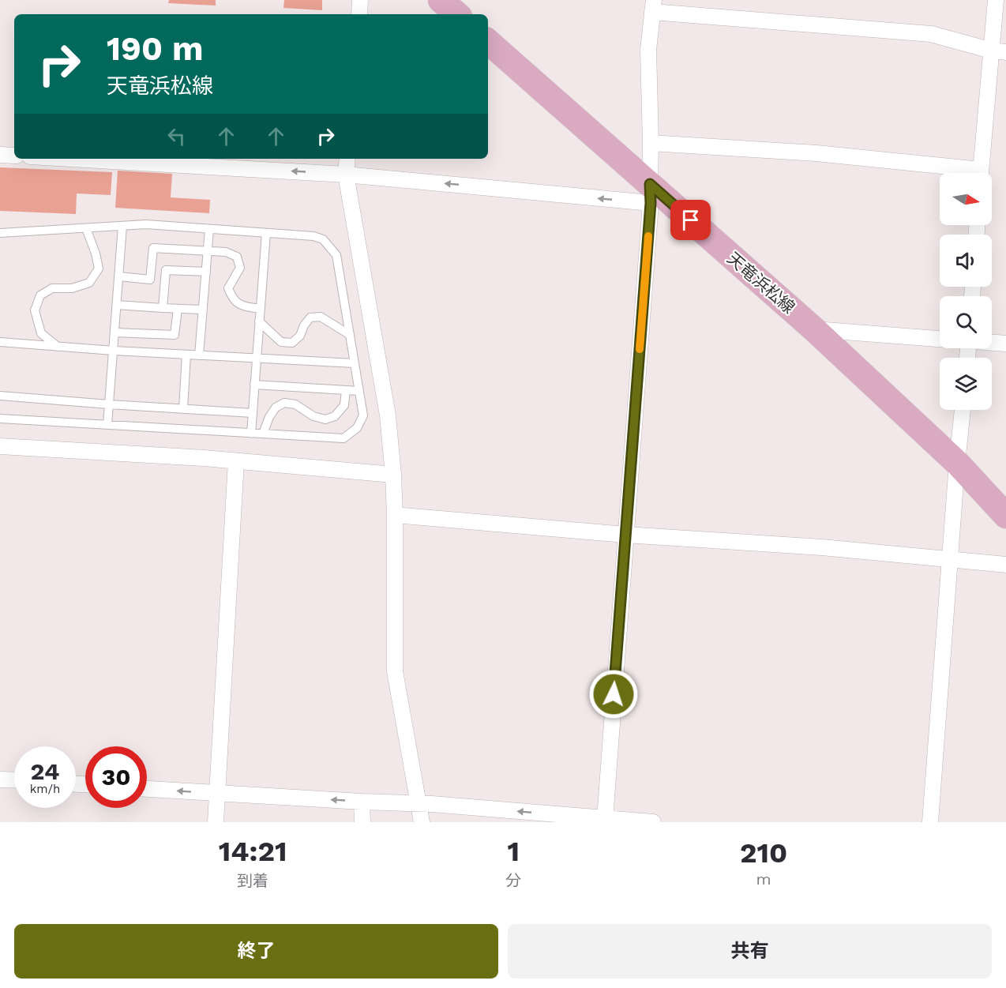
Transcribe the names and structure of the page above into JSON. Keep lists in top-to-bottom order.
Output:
{
  "streets": {
    "main road": ["天竜浜松線"]
  },
  "north": "right",
  "page": {
    "turn": ["190 m", "天竜浜松線"],
    "speed": "24 km/h",
    "limit": "30",
    "eta": [
      "14:21",
      "到着",
      "1",
      "分",
      "210",
      "m"
    ],
    "buttons": ["終了", "共有"]
  }
}
